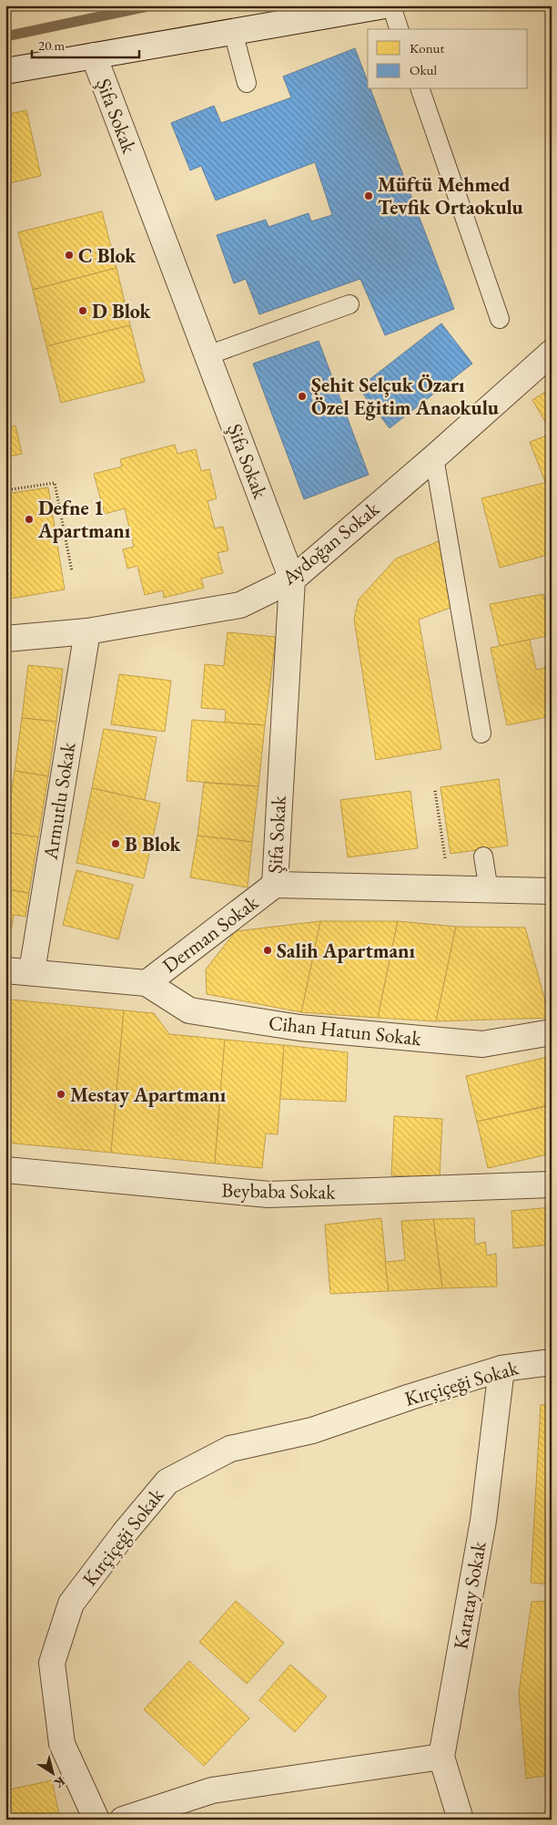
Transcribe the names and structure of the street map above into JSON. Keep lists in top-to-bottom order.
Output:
{
  "streets": {
    "street": [
      "Şifa Sokak",
      "Aydoğan Sokak",
      "Armutlu Sokak",
      "Derman Sokak",
      "Cihan Hatun Sokak",
      "Beybaba Sokak",
      "Kırçiçeği Sokak",
      "Karatay Sokak"
    ]
  },
  "crossings": [
    ["Şifa Sokak", "Aydoğan Sokak"],
    ["Şifa Sokak", "Derman Sokak"],
    ["Aydoğan Sokak", "Armutlu Sokak"],
    ["Armutlu Sokak", "Derman Sokak"],
    ["Derman Sokak", "Cihan Hatun Sokak"],
    ["Kırçiçeği Sokak", "Karatay Sokak"]
  ],
  "places": [
    "Müftü Mehmed Tevfik Ortaokulu",
    "C Blok",
    "D Blok",
    "Şehit Selçuk Özarı Özel Eğitim Anaokulu",
    "Defne 1 Apartmanı",
    "B Blok",
    "Salih Apartmanı",
    "Mestay Apartmanı"
  ],
  "legend": ["Konut", "Okul"],
  "scale_bar": "20 m",
  "north": "bottom right"
}
